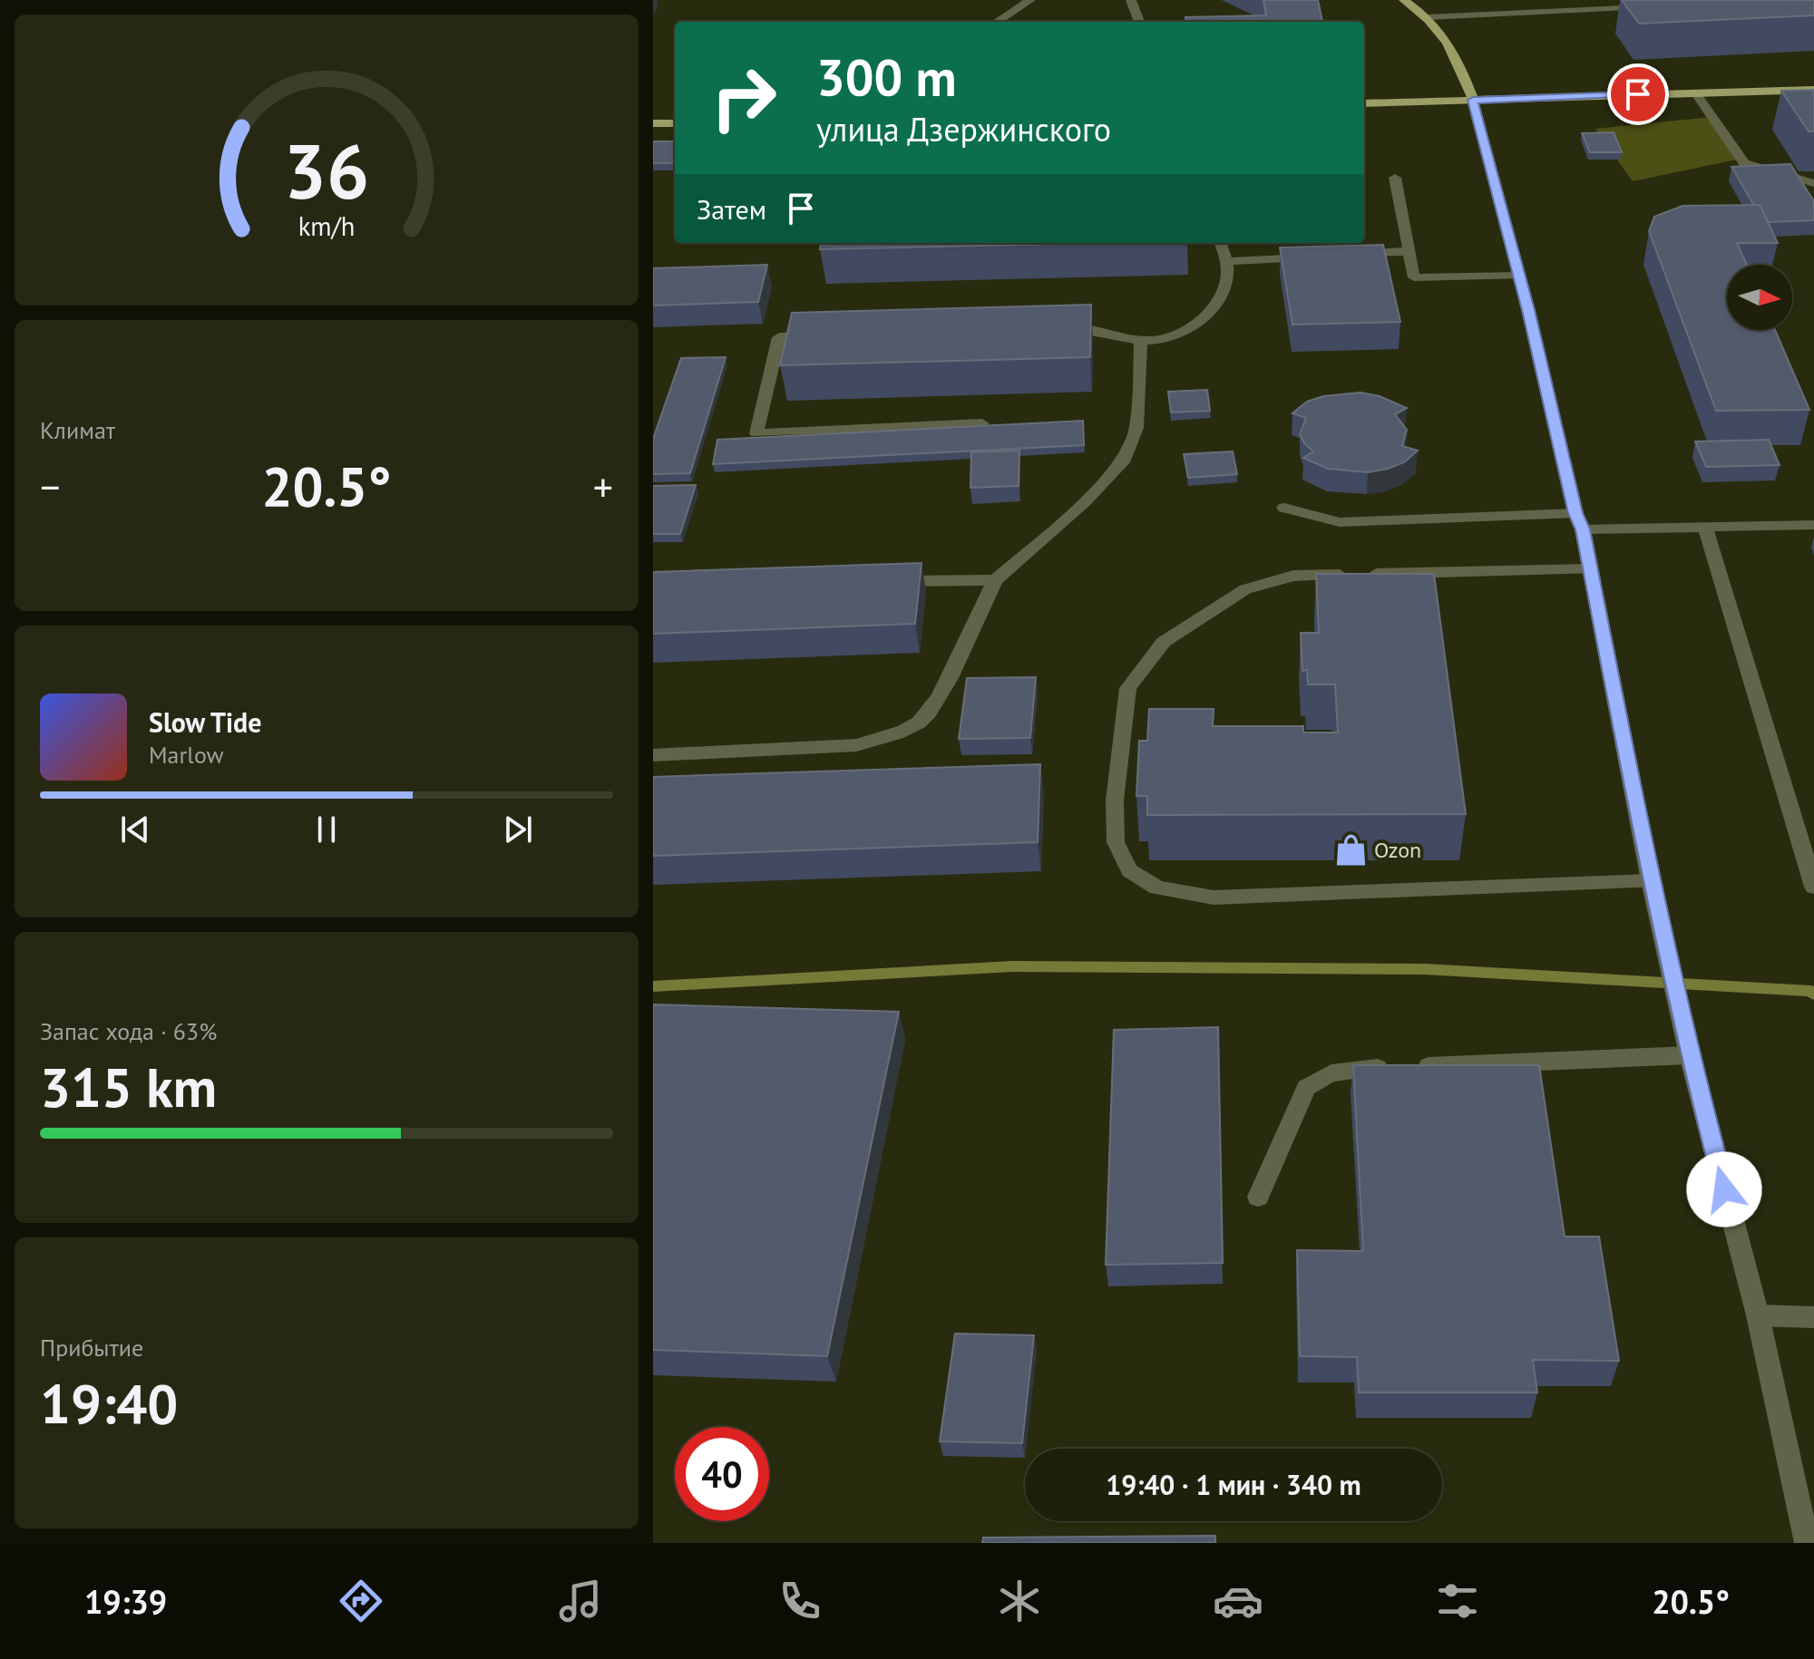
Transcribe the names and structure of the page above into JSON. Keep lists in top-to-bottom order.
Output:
{
  "places": {
    "shop": ["Ozon"]
  },
  "north": "right",
  "page": {
    "turn": ["300 m", "улица Дзержинского"],
    "then": "Затем",
    "tile": [
      "Климат",
      ["Запас хода · 63%", "315 km"],
      ["Прибытие", "19:40"]
    ],
    "heat": ["−", "20.5°", "+"],
    "song": ["Slow Tide", "Marlow"],
    "limit": "40",
    "trip": "19:40 · 1 мин · 340 m",
    "tabs": ["19:39", "20.5°"],
    "gauge": ["36", "km/h"]
  }
}
